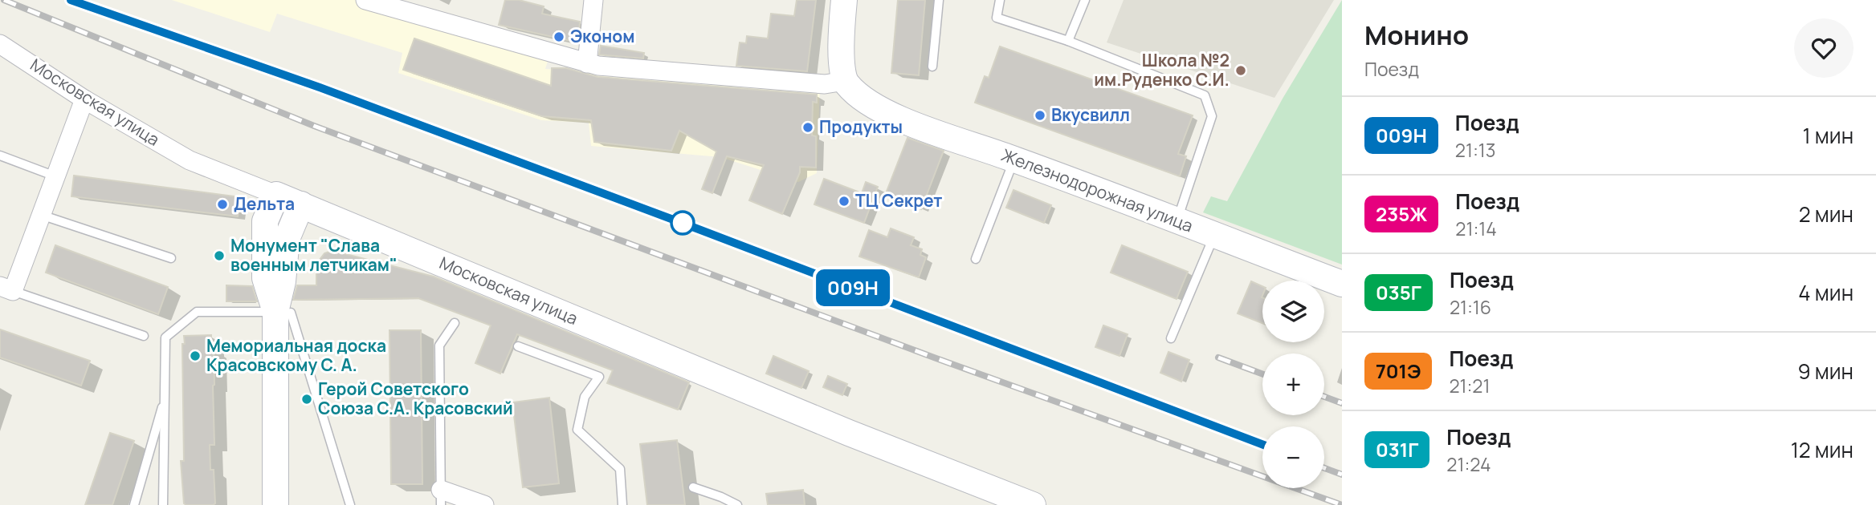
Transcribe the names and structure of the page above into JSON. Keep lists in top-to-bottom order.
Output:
{
  "streets": {
    "street": ["Московская улица", "Железнодорожная улица"]
  },
  "places": [
    "Эконом",
    "Школа №2 им.Руденко С.И.",
    "Вкусвилл",
    "Продукты",
    "ТЦ Секрет",
    "Дельта",
    "Монумент \"Слава военным летчикам\"",
    "Мемориальная доска Красовскому С. А.",
    "Герой Советского Союза С.А. Красовский"
  ],
  "page": {
    "on_map": "009Н",
    "heading": ["Монино", "Поезд"],
    "list": [
      {
        "mark": "009Н",
        "name": "Поезд",
        "note": "21:13",
        "value": "1 мин"
      },
      {
        "mark": "235Ж",
        "name": "Поезд",
        "note": "21:14",
        "value": "2 мин"
      },
      {
        "mark": "035Г",
        "name": "Поезд",
        "note": "21:16",
        "value": "4 мин"
      },
      {
        "mark": "701Э",
        "name": "Поезд",
        "note": "21:21",
        "value": "9 мин"
      },
      {
        "mark": "031Г",
        "name": "Поезд",
        "note": "21:24",
        "value": "12 мин"
      }
    ],
    "map_buttons": ["+", "−"]
  }
}
